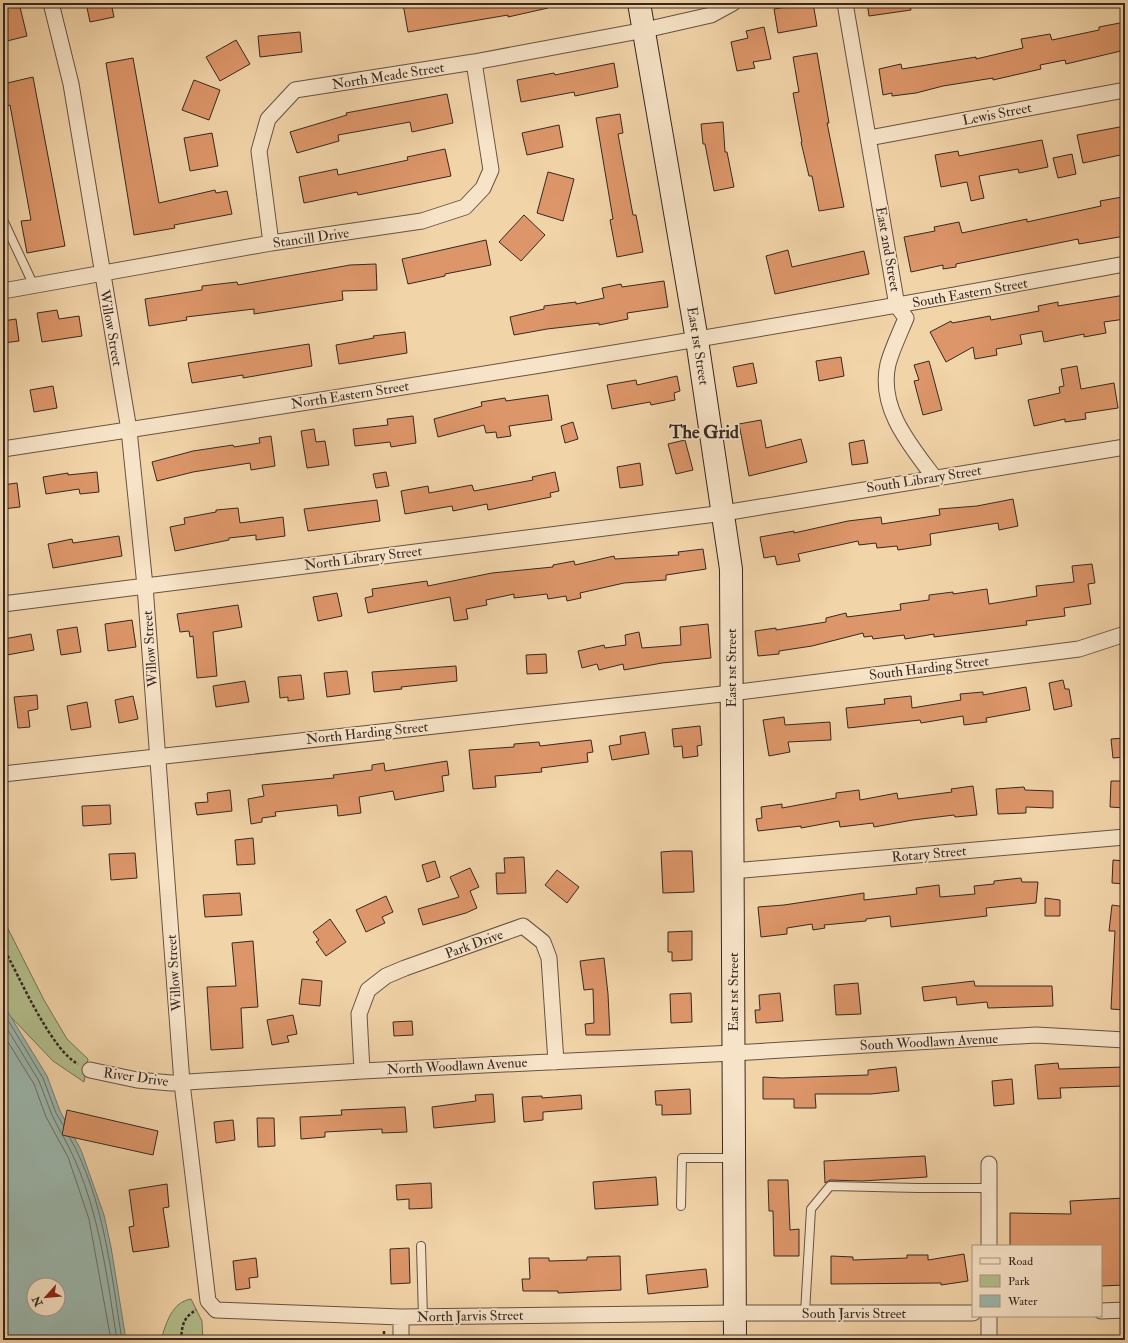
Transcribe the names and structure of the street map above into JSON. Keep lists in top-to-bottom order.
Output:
{
  "streets": {
    "street": [
      "North Meade Street",
      "Lewis Street",
      "Stancill Drive",
      "East 2nd Street",
      "South Eastern Street",
      "Willow Street",
      "East 1st Street",
      "North Eastern Street",
      "South Library Street",
      "North Library Street",
      "South Harding Street",
      "North Harding Street",
      "Rotary Street",
      "Park Drive",
      "South Woodlawn Avenue",
      "North Woodlawn Avenue",
      "River Drive",
      "South Jarvis Street",
      "North Jarvis Street"
    ]
  },
  "crossings": [
    ["North Meade Street", "Stancill Drive"],
    ["North Meade Street", "East 1st Street"],
    ["Lewis Street", "East 2nd Street"],
    ["Stancill Drive", "Willow Street"],
    ["East 2nd Street", "South Eastern Street"],
    ["East 2nd Street", "South Library Street"],
    ["South Eastern Street", "East 1st Street"],
    ["South Eastern Street", "North Eastern Street"],
    ["Willow Street", "North Eastern Street"],
    ["Willow Street", "North Library Street"],
    ["Willow Street", "North Harding Street"],
    ["Willow Street", "North Woodlawn Avenue"],
    ["Willow Street", "River Drive"],
    ["Willow Street", "North Jarvis Street"],
    ["East 1st Street", "North Eastern Street"],
    ["East 1st Street", "South Library Street"],
    ["East 1st Street", "North Library Street"],
    ["East 1st Street", "South Harding Street"],
    ["East 1st Street", "North Harding Street"],
    ["East 1st Street", "Rotary Street"],
    ["East 1st Street", "South Woodlawn Avenue"],
    ["East 1st Street", "North Woodlawn Avenue"],
    ["East 1st Street", "South Jarvis Street"],
    ["East 1st Street", "North Jarvis Street"],
    ["South Library Street", "North Library Street"],
    ["South Harding Street", "North Harding Street"],
    ["Park Drive", "North Woodlawn Avenue"],
    ["South Woodlawn Avenue", "North Woodlawn Avenue"],
    ["North Woodlawn Avenue", "River Drive"],
    ["South Jarvis Street", "North Jarvis Street"]
  ],
  "districts": ["The Grid"],
  "legend": ["Road", "Park", "Water"],
  "north": "bottom left"
}
